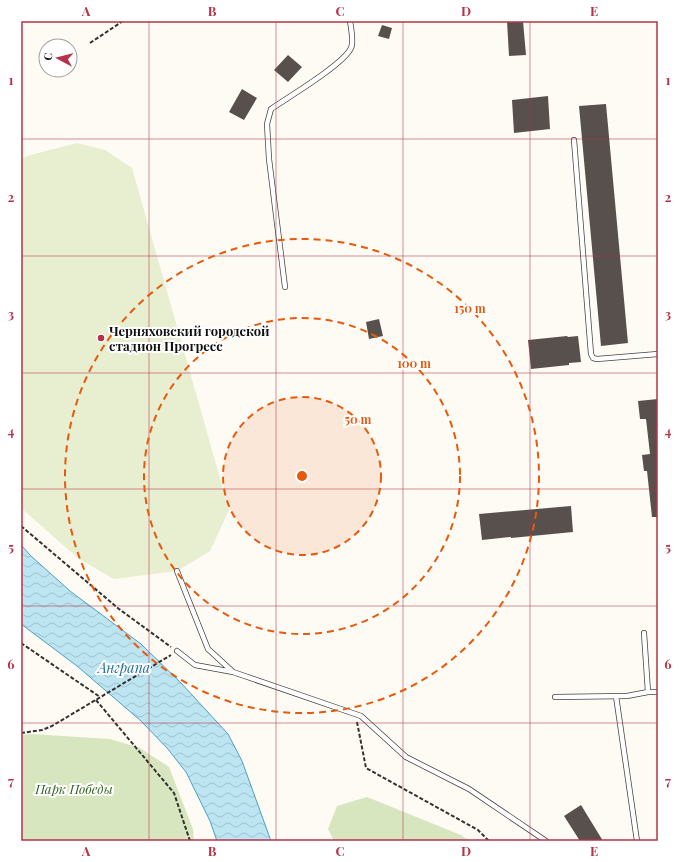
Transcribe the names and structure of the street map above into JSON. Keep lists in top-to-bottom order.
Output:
{
  "water": ["Анграпа"],
  "parks": ["Парк Победы"],
  "places": ["Черняховский городской стадион Прогресс"],
  "north": "left",
  "grid": {
    "columns": [
      "A",
      "B",
      "C",
      "D",
      "E"
    ],
    "rows": [
      "1",
      "2",
      "3",
      "4",
      "5",
      "6",
      "7"
    ]
  },
  "rings": ["150 m", "100 m", "50 m"]
}
